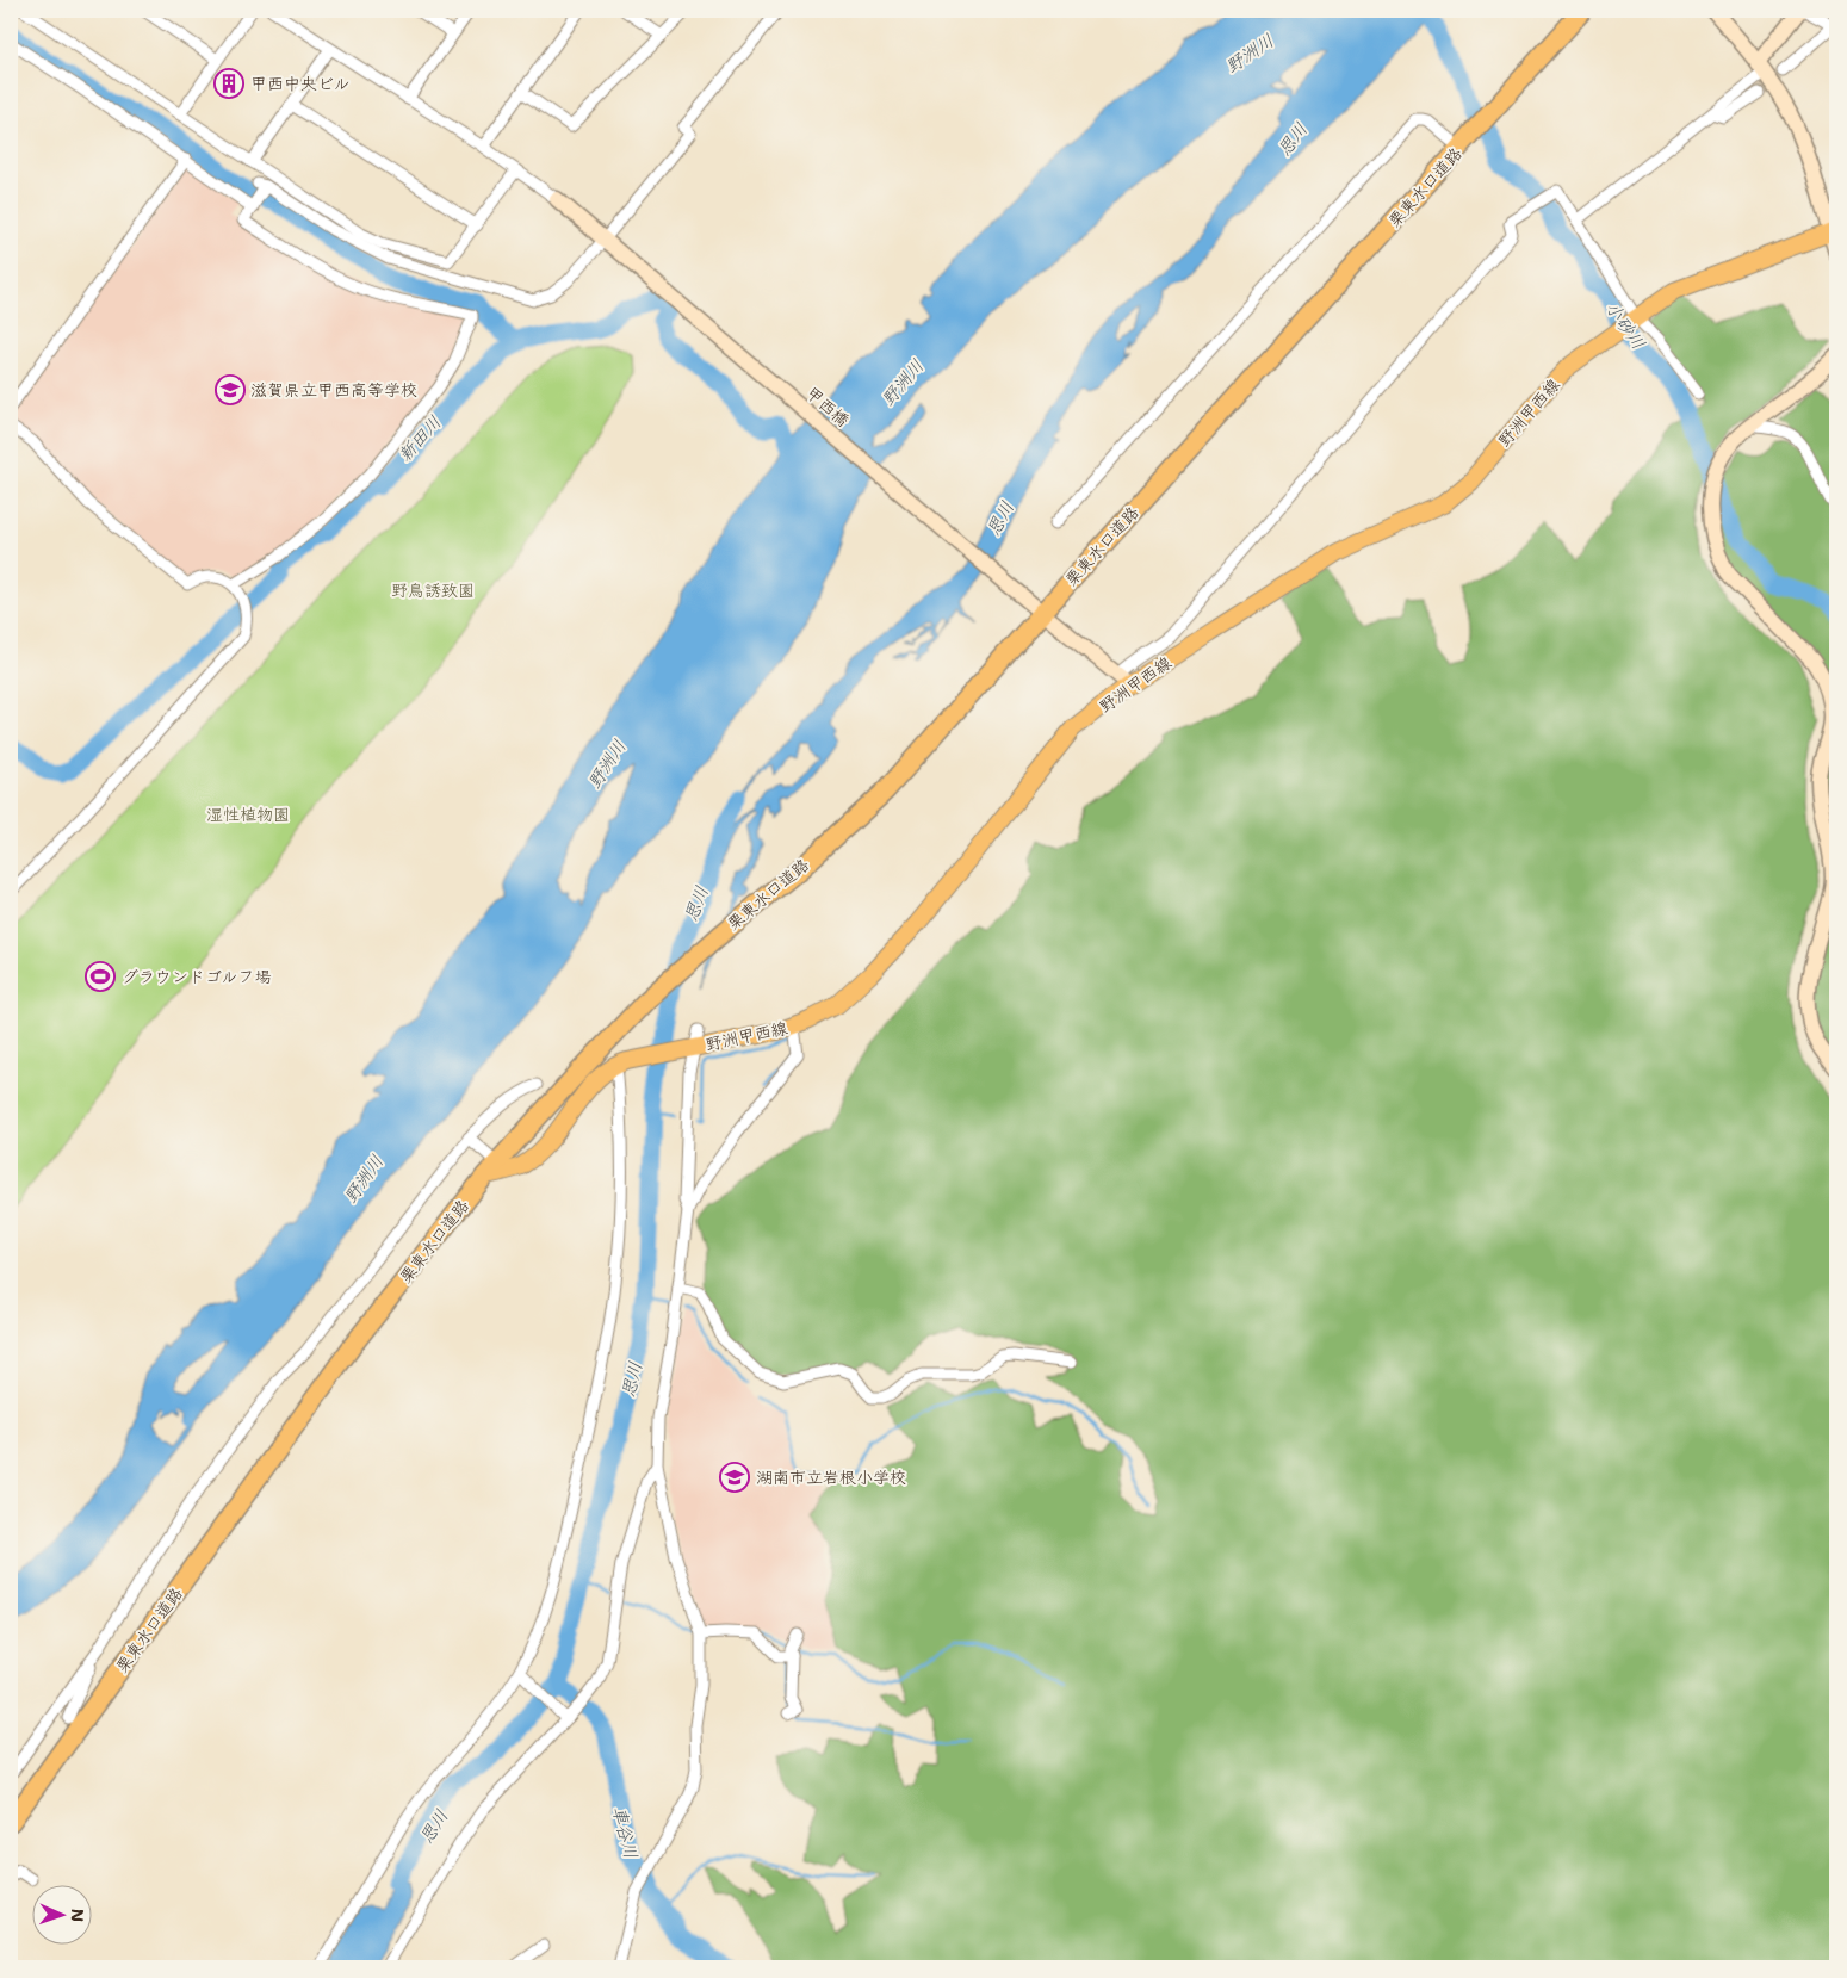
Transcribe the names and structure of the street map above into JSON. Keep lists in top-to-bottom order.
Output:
{
  "streets": {
    "highway": ["栗東水口道路"],
    "main road": ["野洲甲西線"],
    "street": ["甲西橋"]
  },
  "crossings": [
    ["栗東水口道路", "甲西橋"],
    ["栗東水口道路", "野洲甲西線"],
    ["甲西橋", "野洲甲西線"]
  ],
  "water": [
    "野洲川",
    "思川",
    "小砂川",
    "新田川",
    "車谷川"
  ],
  "parks": ["野鳥誘致園", "湿性植物園"],
  "places": {
    "building": ["甲西中央ビル"],
    "school or university": ["滋賀県立甲西高等学校", "湖南市立岩根小学校"],
    "sports": ["グラウンドゴルフ場"]
  },
  "north": "right"
}
